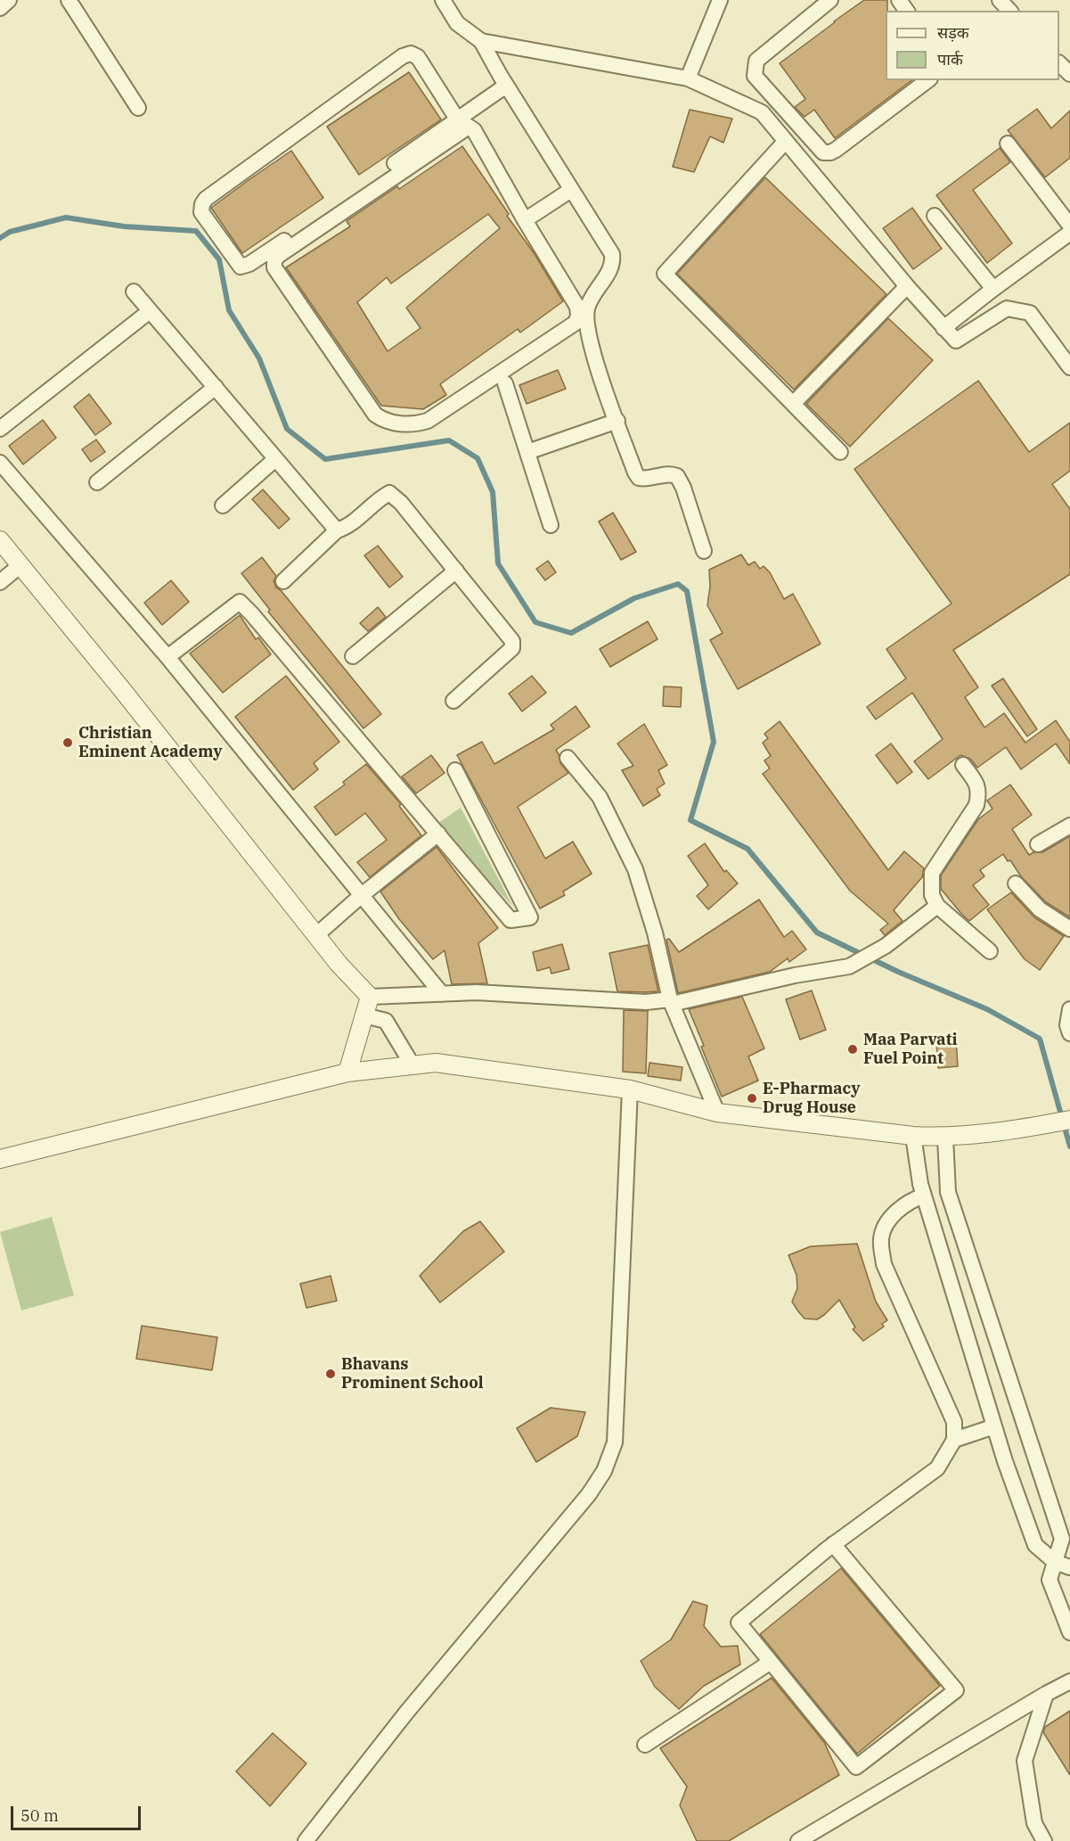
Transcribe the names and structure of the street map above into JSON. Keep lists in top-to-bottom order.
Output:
{
  "places": [
    "Christian Eminent Academy",
    "Maa Parvati Fuel Point",
    "E-Pharmacy Drug House",
    "Bhavans Prominent School"
  ],
  "legend": ["सड़क", "पार्क"],
  "scale_bar": "50 m"
}
